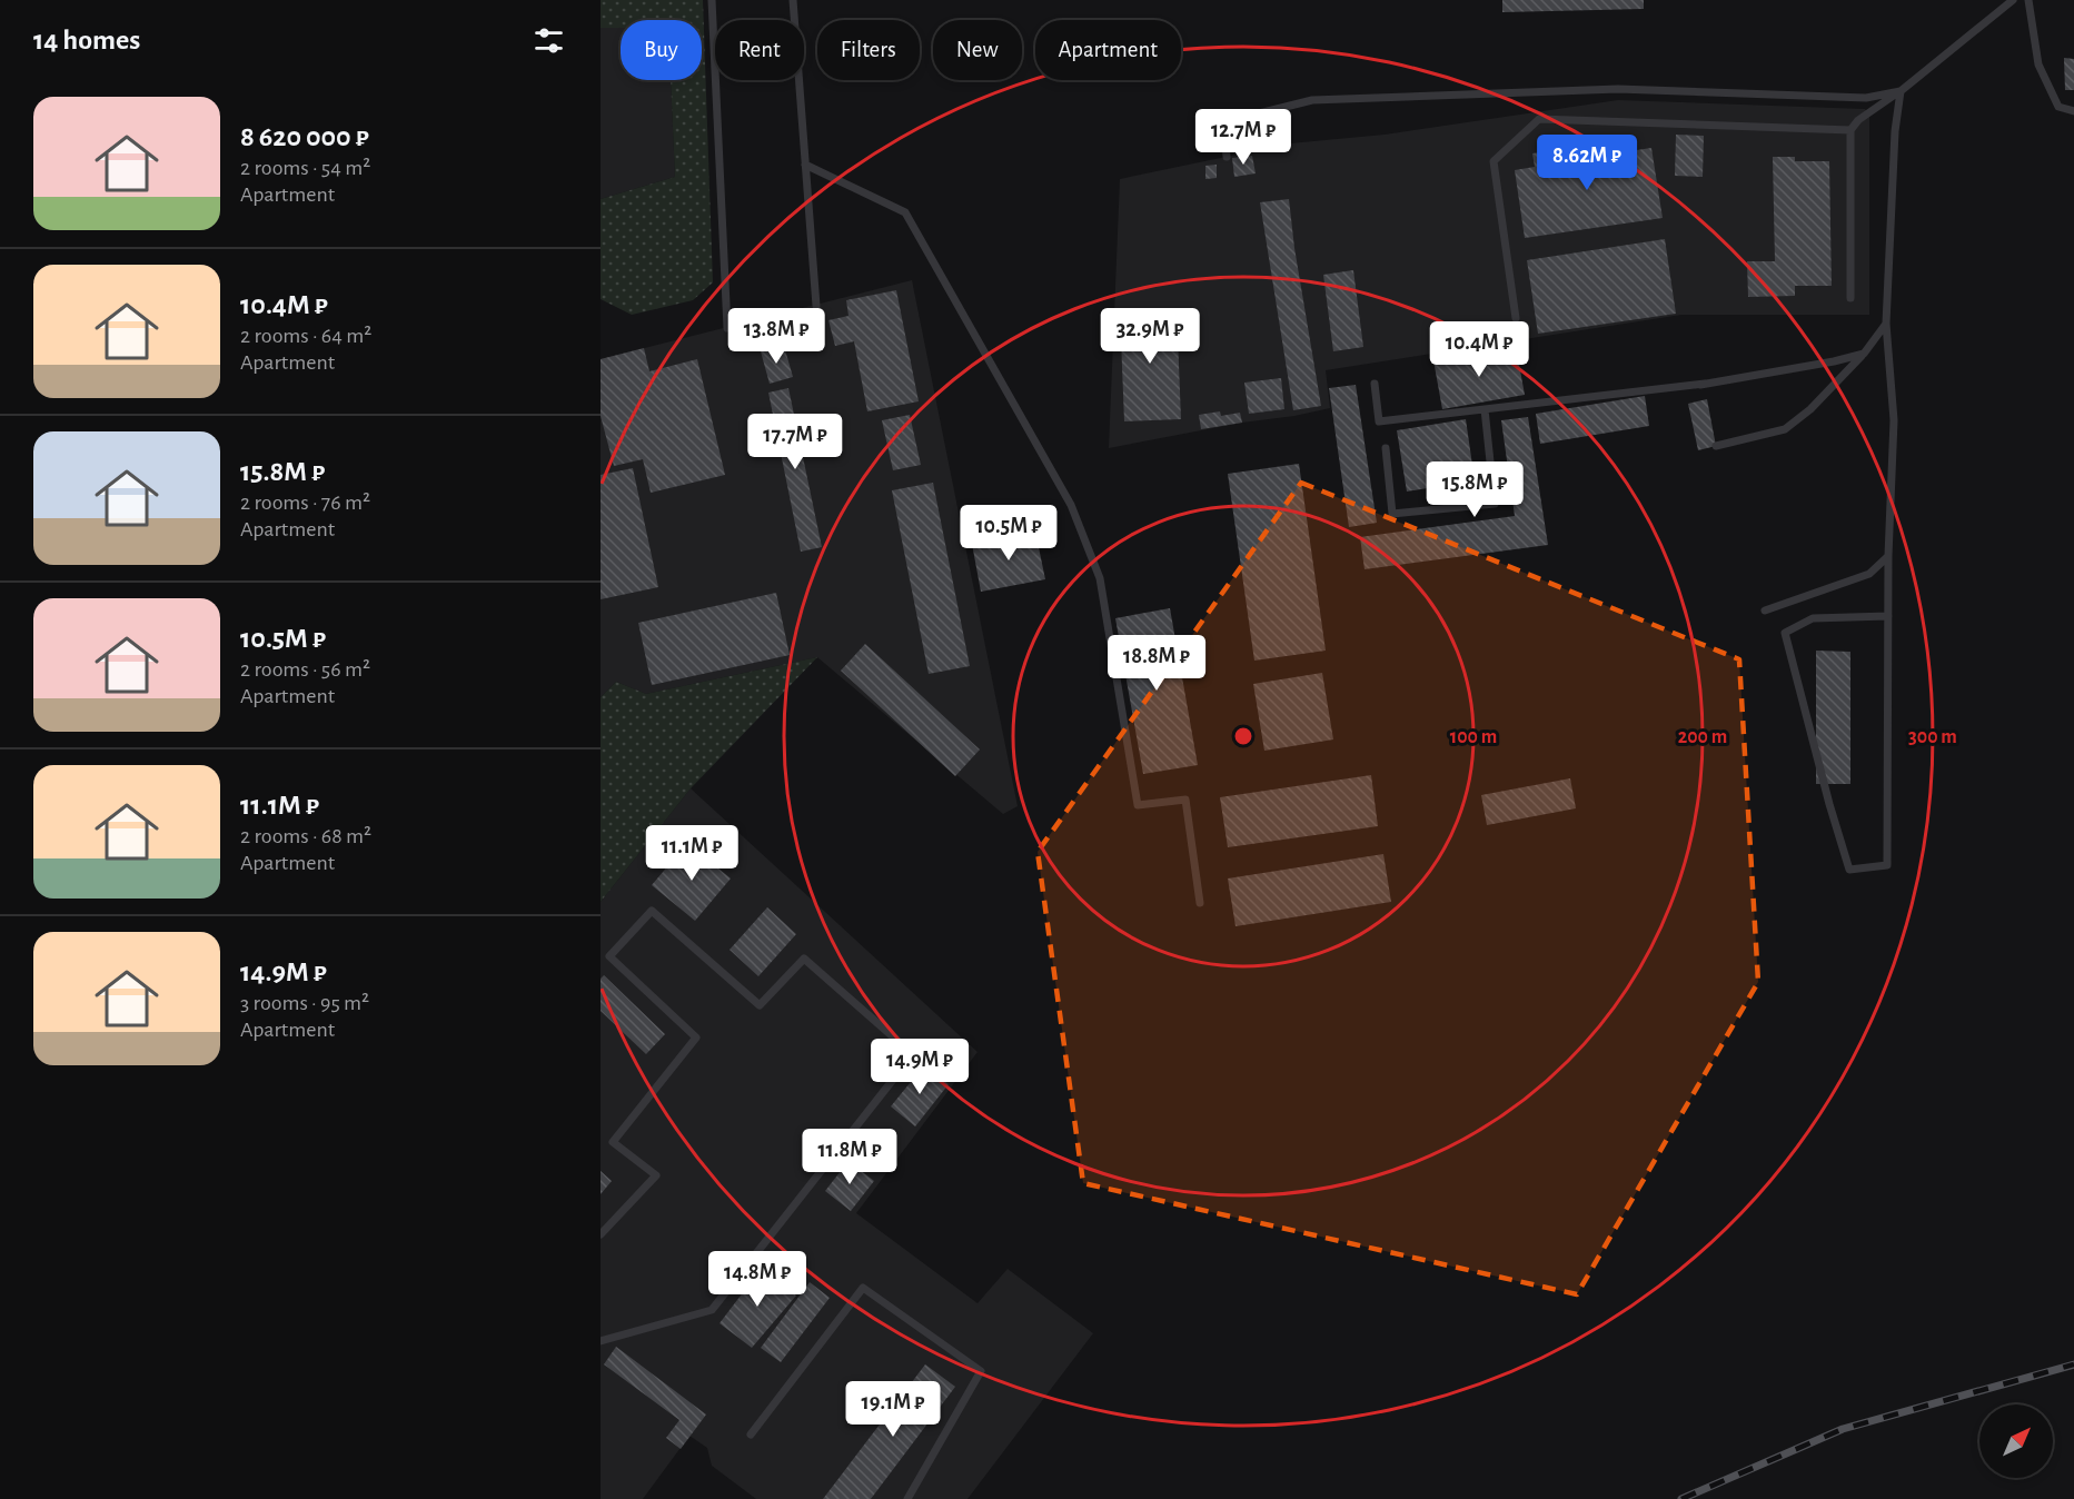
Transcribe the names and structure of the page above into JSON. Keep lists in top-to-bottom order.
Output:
{
  "north": "top right",
  "page": {
    "heading": "14 homes",
    "chip": [
      "Buy",
      "Rent",
      "Filters",
      "New",
      "Apartment"
    ],
    "list": [
      {
        "name": "8 620 000 ₽",
        "note": "2 rooms · 54 m² · Apartment"
      },
      {
        "name": "10.4M ₽",
        "note": "2 rooms · 64 m² · Apartment"
      },
      {
        "name": "15.8M ₽",
        "note": "2 rooms · 76 m² · Apartment"
      },
      {
        "name": "10.5M ₽",
        "note": "2 rooms · 56 m² · Apartment"
      },
      {
        "name": "11.1M ₽",
        "note": "2 rooms · 68 m² · Apartment"
      },
      {
        "name": "14.9M ₽",
        "note": "3 rooms · 95 m² · Apartment"
      }
    ],
    "price": [
      "12.7M ₽",
      "8.62M ₽",
      "13.8M ₽",
      "32.9M ₽",
      "10.4M ₽",
      "17.7M ₽",
      "15.8M ₽",
      "10.5M ₽",
      "18.8M ₽",
      "11.1M ₽",
      "14.9M ₽",
      "11.8M ₽",
      "14.8M ₽",
      "19.1M ₽"
    ]
  },
  "rings": ["100 m", "200 m", "300 m"]
}
